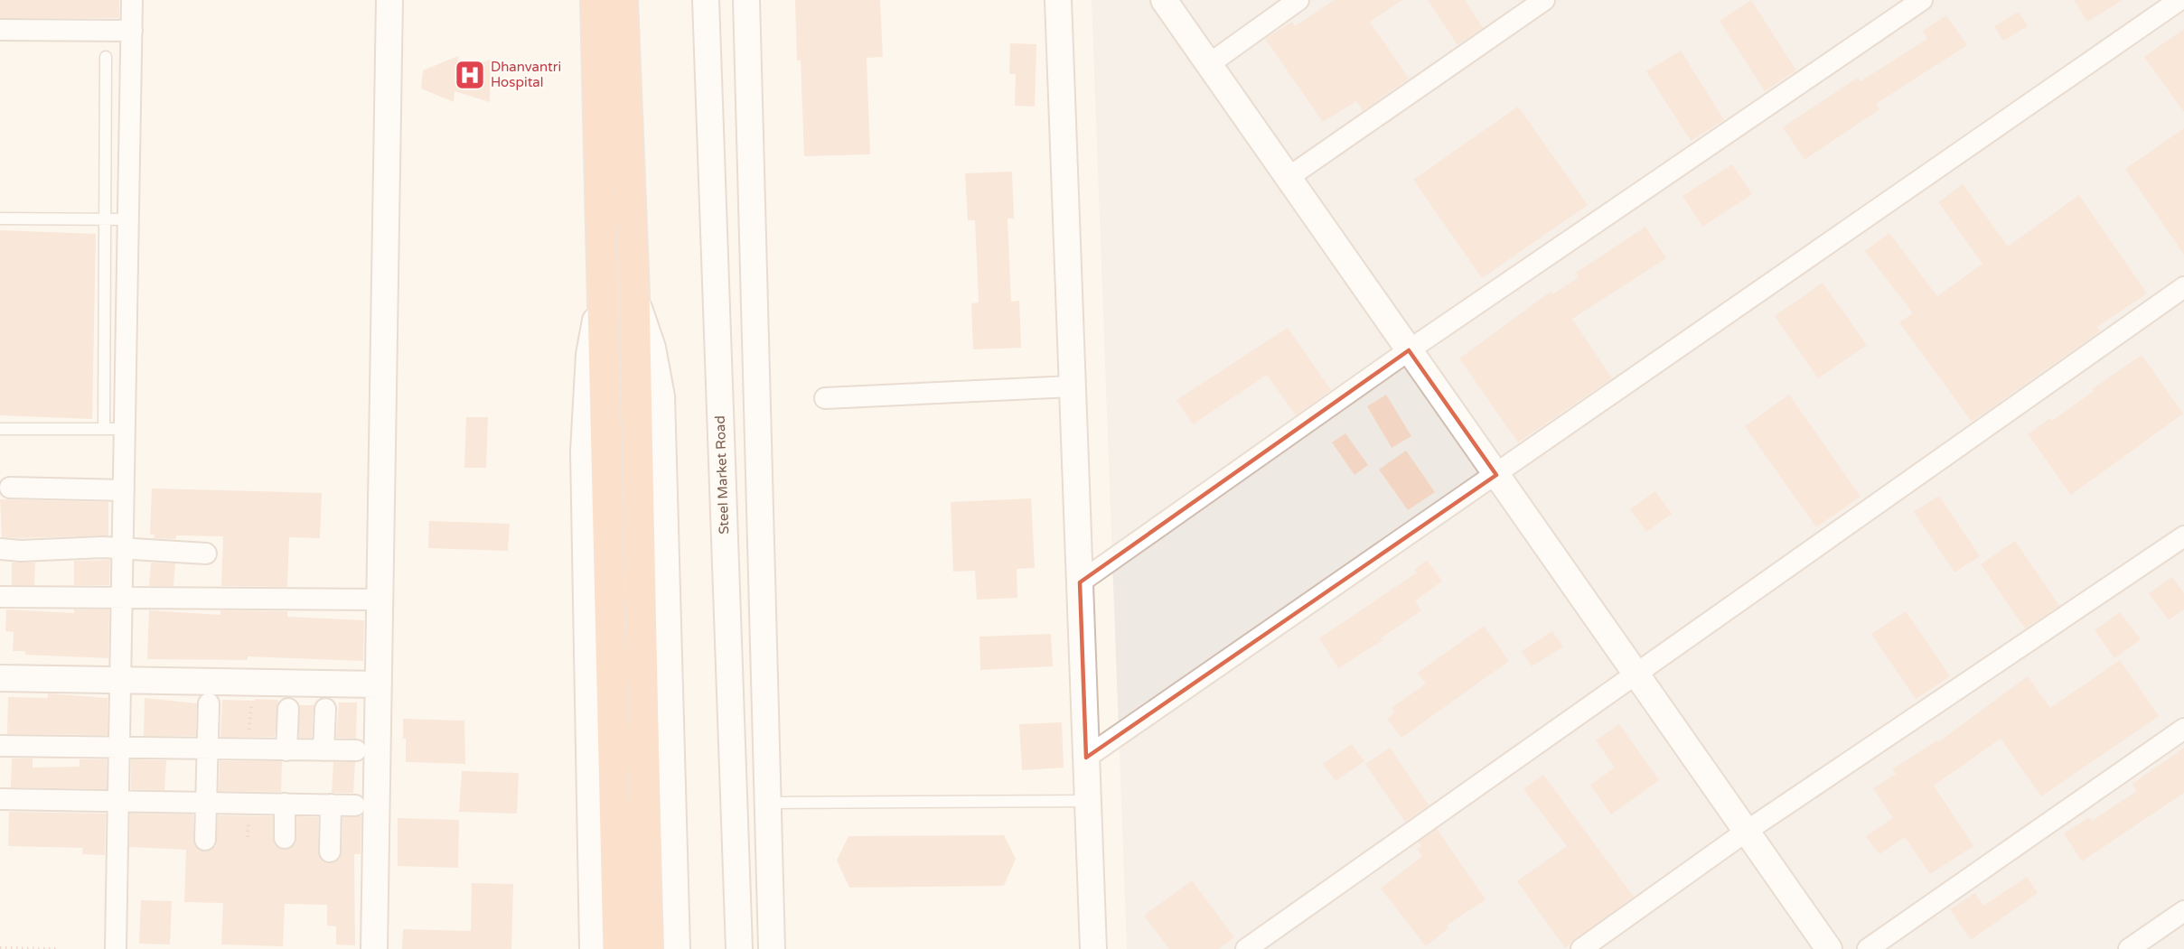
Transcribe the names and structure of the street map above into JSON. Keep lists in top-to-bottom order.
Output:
{
  "streets": {
    "street": ["Steel Market Road"]
  },
  "places": {
    "hospital": ["Dhanvantri Hospital"]
  }
}
